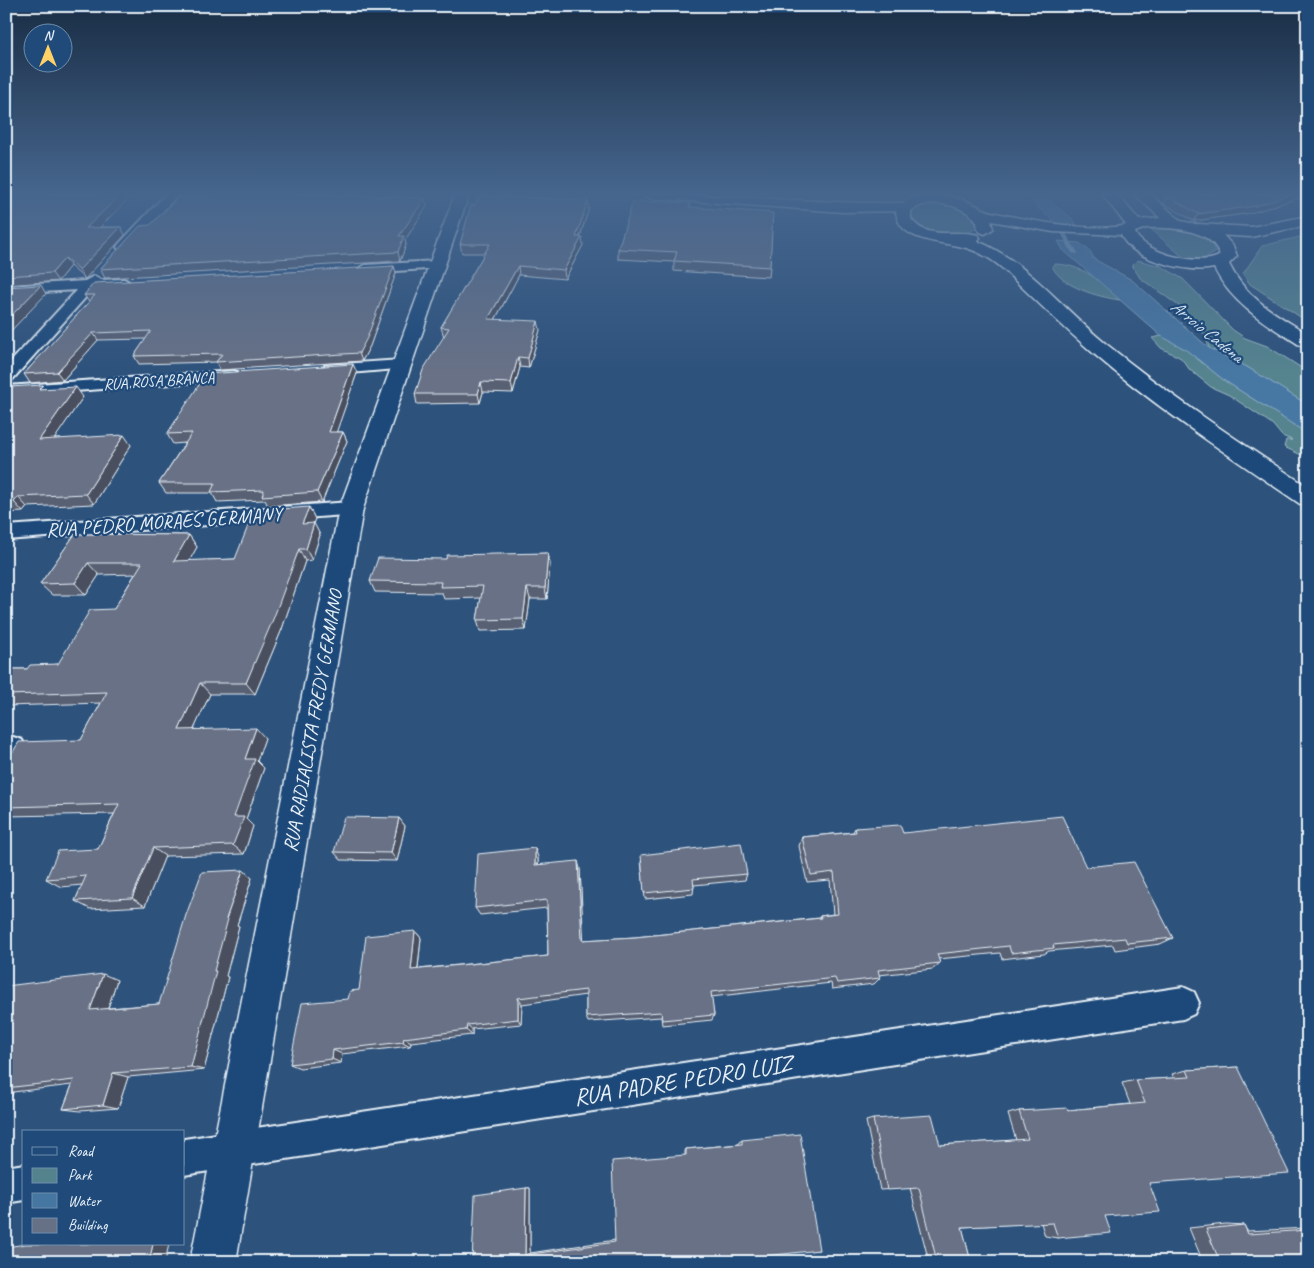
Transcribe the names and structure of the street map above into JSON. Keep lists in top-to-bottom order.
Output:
{
  "streets": {
    "main road": ["RUA RADIALISTA FREDY GERMANO"],
    "street": ["RUA ROSA BRANCA", "RUA PEDRO MORAES GERMANY", "RUA PADRE PEDRO LUIZ"]
  },
  "crossings": [
    ["RUA PEDRO MORAES GERMANY", "RUA RADIALISTA FREDY GERMANO"],
    ["RUA RADIALISTA FREDY GERMANO", "RUA PADRE PEDRO LUIZ"]
  ],
  "water": ["Arroio Cadena"],
  "legend": [
    "Road",
    "Park",
    "Water",
    "Building"
  ],
  "north": "top"
}
